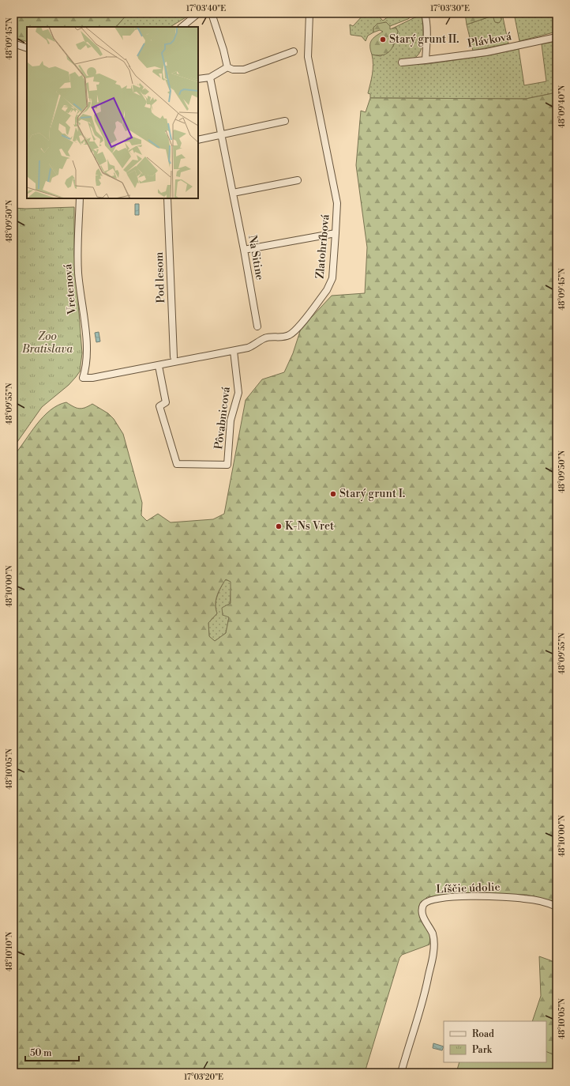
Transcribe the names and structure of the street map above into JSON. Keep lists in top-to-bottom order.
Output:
{
  "streets": {
    "street": [
      "Plávková",
      "Zlatohríbová",
      "Na Sitine",
      "Pod lesom",
      "Vretenová",
      "Pôvabnicová",
      "Líščie údolie"
    ]
  },
  "crossings": [
    ["Zlatohríbová", "Vretenová"],
    ["Zlatohríbová", "Pôvabnicová"]
  ],
  "parks": ["Zoo Bratislava"],
  "places": ["Starý grunt II.", "Starý grunt I.", "K-Ns Vret"],
  "legend": ["Road", "Park"],
  "scale_bar": "50 m",
  "coordinates": [
    "17°03'40\"E",
    "17°03'30\"E",
    "48°09'45\"N",
    "48°09'40\"N",
    "48°09'50\"N",
    "48°09'55\"N",
    "48°10'00\"N",
    "48°10'05\"N",
    "48°10'10\"N",
    "17°03'20\"E"
  ]
}
